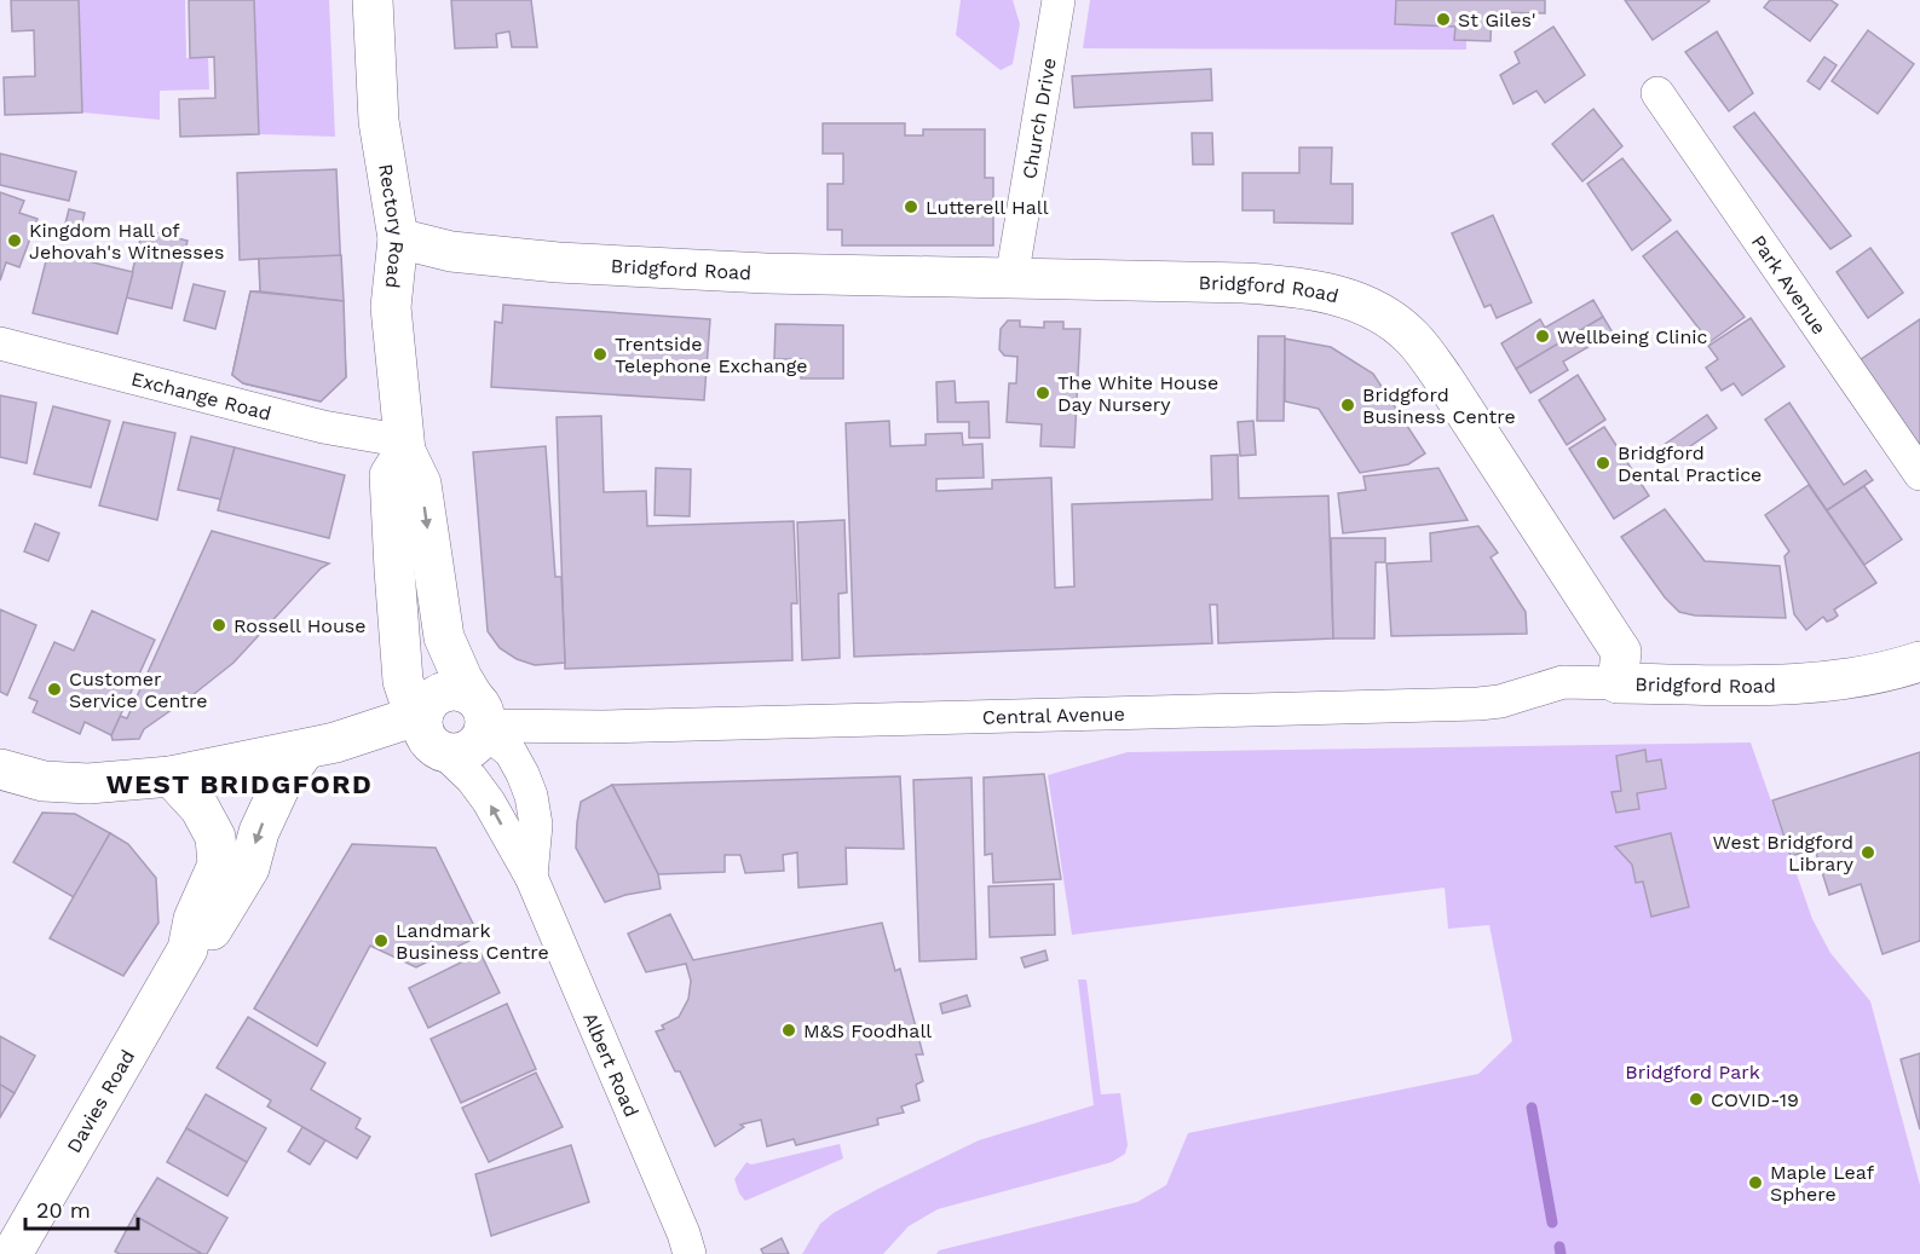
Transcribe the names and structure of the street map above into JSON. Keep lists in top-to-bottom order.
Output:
{
  "streets": {
    "street": [
      "Church Drive",
      "Rectory Road",
      "Bridgford Road",
      "Park Avenue",
      "Exchange Road",
      "Central Avenue",
      "Albert Road",
      "Davies Road"
    ]
  },
  "crossings": [
    ["Church Drive", "Bridgford Road"],
    ["Rectory Road", "Bridgford Road"],
    ["Rectory Road", "Exchange Road"],
    ["Rectory Road", "Central Avenue"],
    ["Rectory Road", "Albert Road"],
    ["Bridgford Road", "Central Avenue"],
    ["Central Avenue", "Albert Road"]
  ],
  "districts": ["WEST BRIDGFORD"],
  "parks": ["Bridgford Park"],
  "places": [
    "St Giles'",
    "Lutterell Hall",
    "Kingdom Hall of Jehovah's Witnesses",
    "Wellbeing Clinic",
    "Trentside Telephone Exchange",
    "The White House Day Nursery",
    "Bridgford Business Centre",
    "Bridgford Dental Practice",
    "Rossell House",
    "Customer Service Centre",
    "West Bridgford Library",
    "Landmark Business Centre",
    "M&S Foodhall",
    "COVID-19",
    "Maple Leaf Sphere"
  ],
  "scale_bar": "20 m"
}
